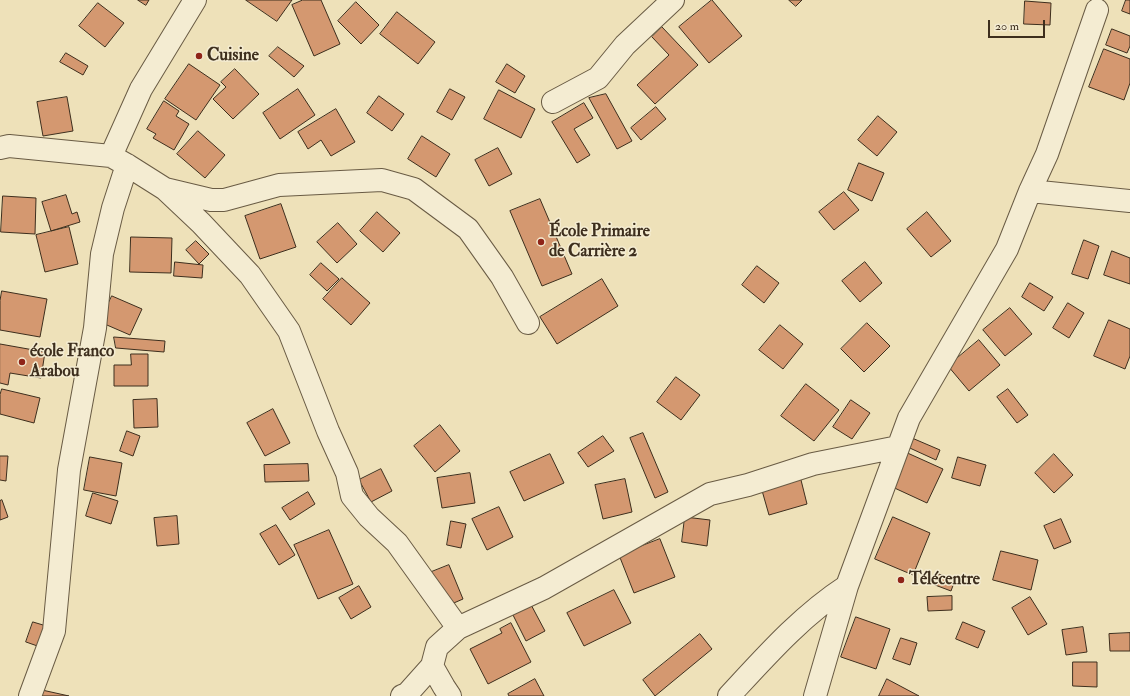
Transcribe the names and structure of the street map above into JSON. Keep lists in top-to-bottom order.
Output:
{
  "places": [
    "Cuisine",
    "École Primaire de Carrière 2",
    "école Franco Arabou",
    "Télécentre"
  ],
  "scale_bar": "20 m"
}
